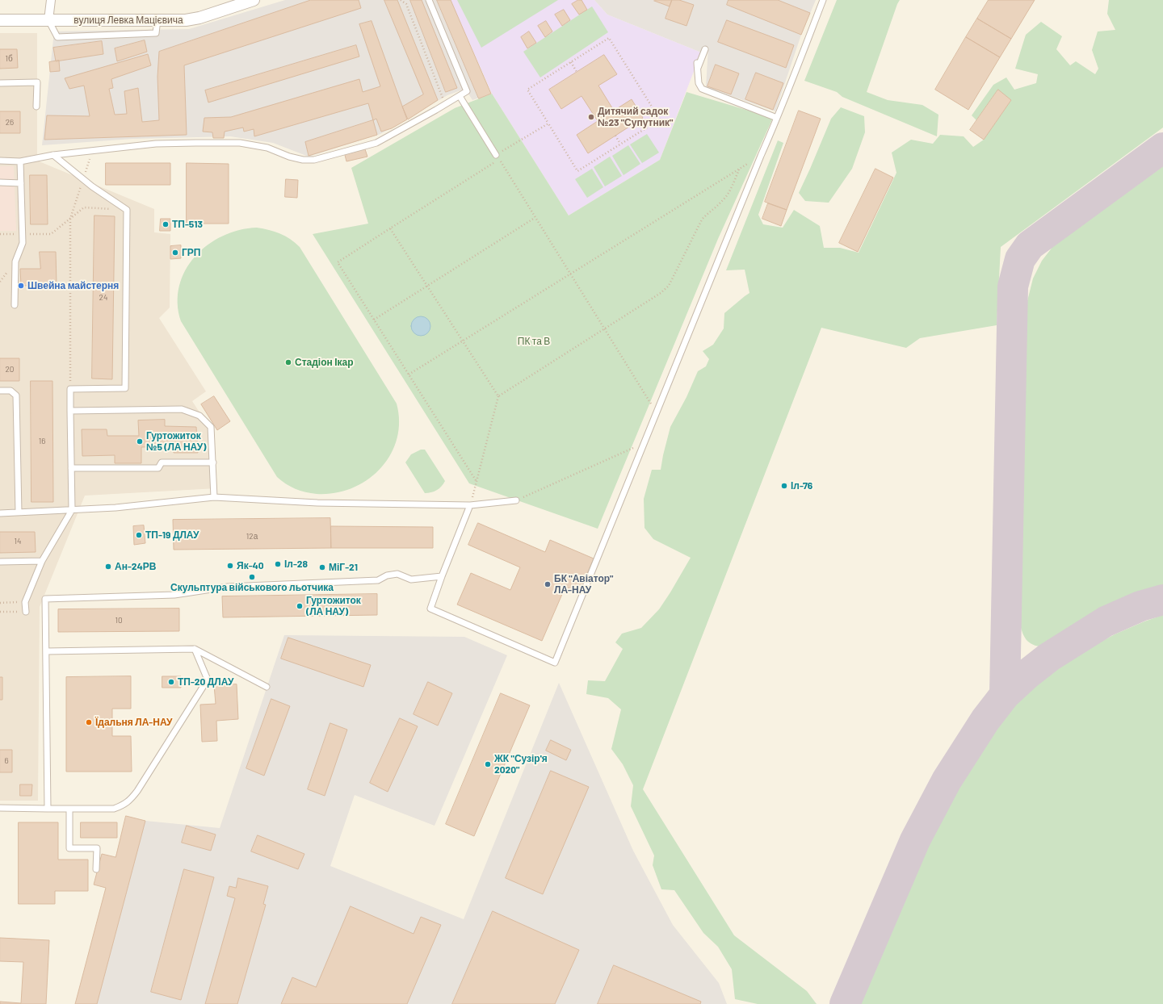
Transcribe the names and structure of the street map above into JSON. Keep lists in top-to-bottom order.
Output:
{
  "streets": {
    "street": ["вулиця Левка Мацієвича"]
  },
  "parks": ["ПК та В"],
  "places": [
    "Дитячий садок №23 \"Супутник\"",
    "ТП-513",
    "ГРП",
    "Швейна майстерня",
    "Стадіон Ікар",
    "Гуртожиток №5 (ЛА НАУ)",
    "Іл-76",
    "ТП-19 ДЛАУ",
    "Іл-28",
    "Як-40",
    "Ан-24РВ",
    "МіГ-21",
    "Скульптура військового льотчика",
    "БК \"Авіатор\" ЛА-НАУ",
    "Гуртожиток (ЛА НАУ)",
    "ТП-20 ДЛАУ",
    "Їдальня ЛА-НАУ",
    "ЖК \"Сузір'я 2020\""
  ],
  "house_numbers": [
    "1б",
    "26",
    "24",
    "20",
    "16",
    "12а",
    "14",
    "10",
    "6"
  ]
}
